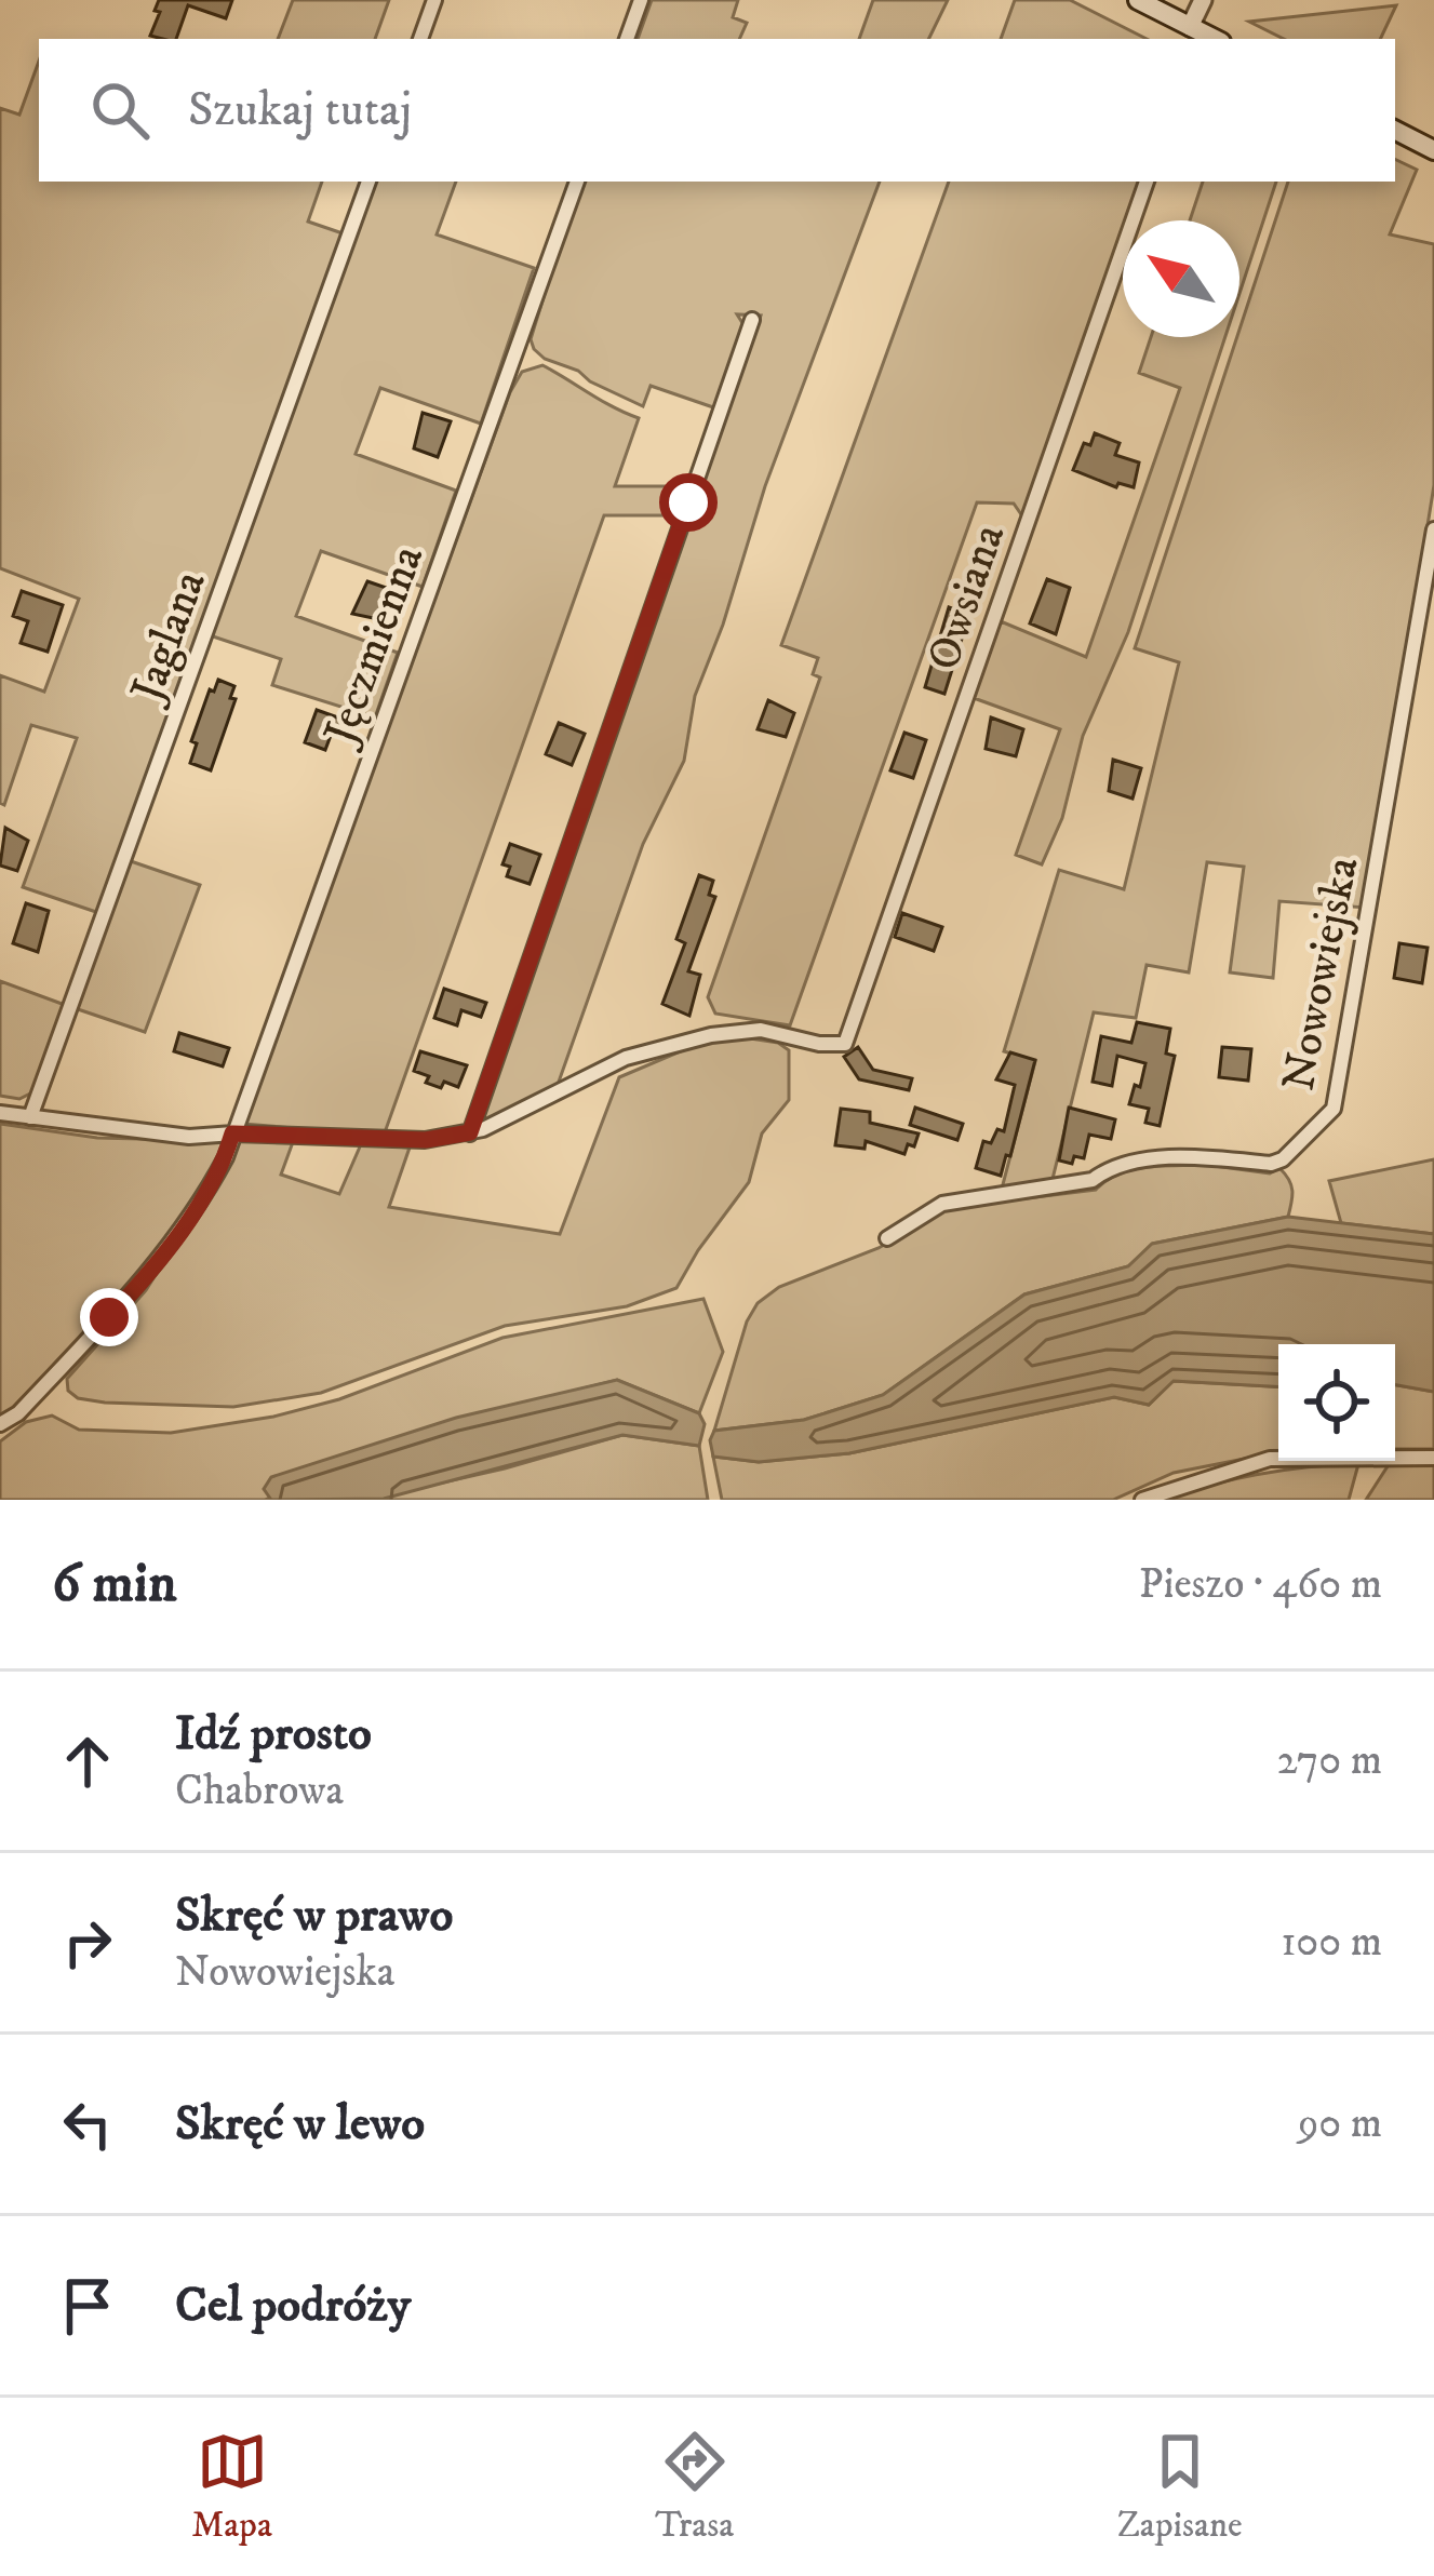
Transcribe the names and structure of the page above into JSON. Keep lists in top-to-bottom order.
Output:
{
  "streets": {
    "street": [
      "Owsiana",
      "Jaglana",
      "Jęczmienna",
      "Nowowiejska"
    ]
  },
  "north": "top left",
  "page": {
    "search": "Szukaj tutaj",
    "heading": ["6 min", "Pieszo · 460 m"],
    "list": [
      ["Idź prosto", "Chabrowa", "270 m"],
      ["Skręć w prawo", "Nowowiejska", "100 m"],
      ["Skręć w lewo", "90 m"],
      "Cel podróży"
    ],
    "nav": ["Mapa", "Trasa", "Zapisane"]
  }
}
